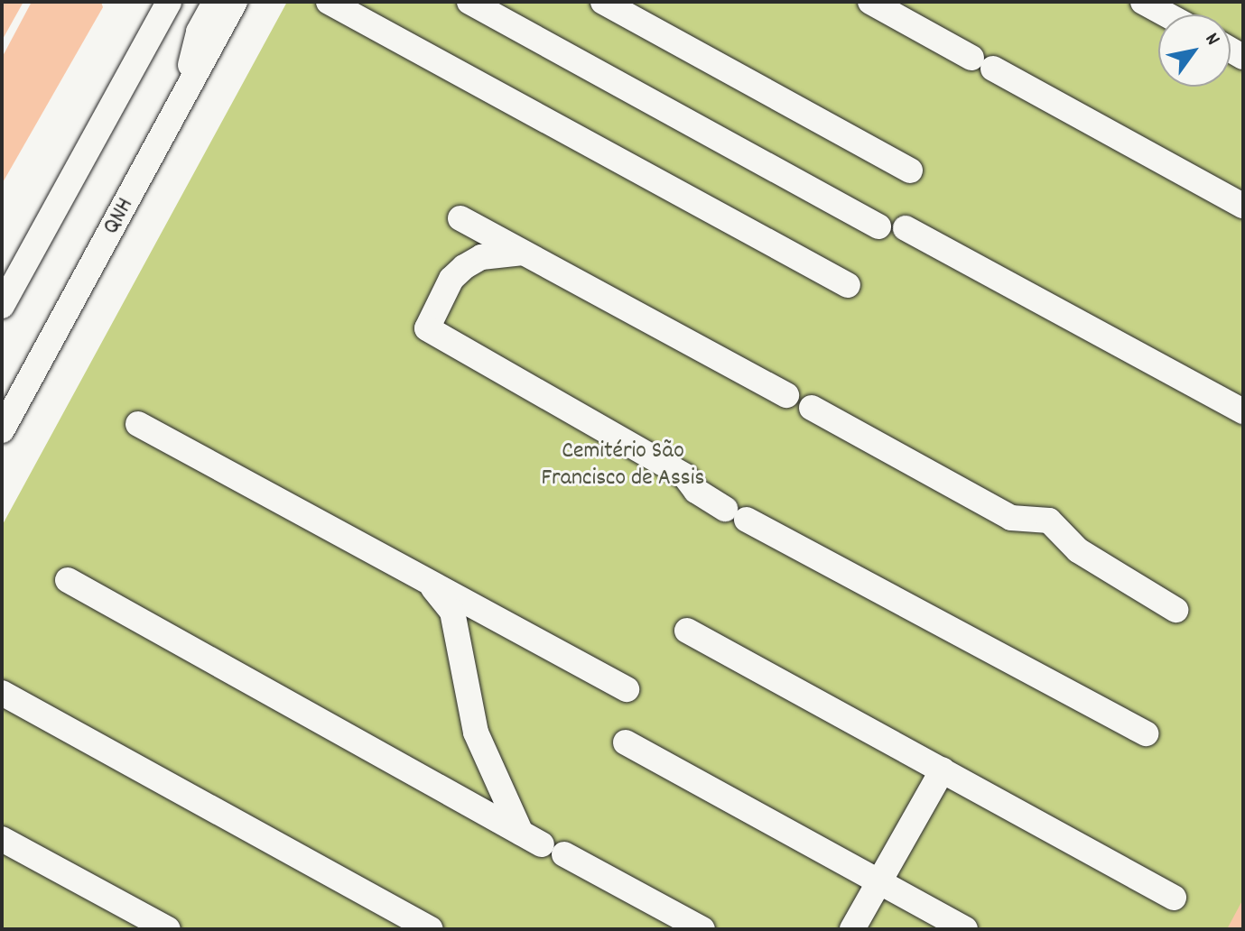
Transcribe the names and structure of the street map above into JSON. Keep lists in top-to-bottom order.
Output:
{
  "streets": {
    "street": ["QNH"]
  },
  "parks": ["Cemitério São Francisco de Assis"],
  "north": "top right"
}
